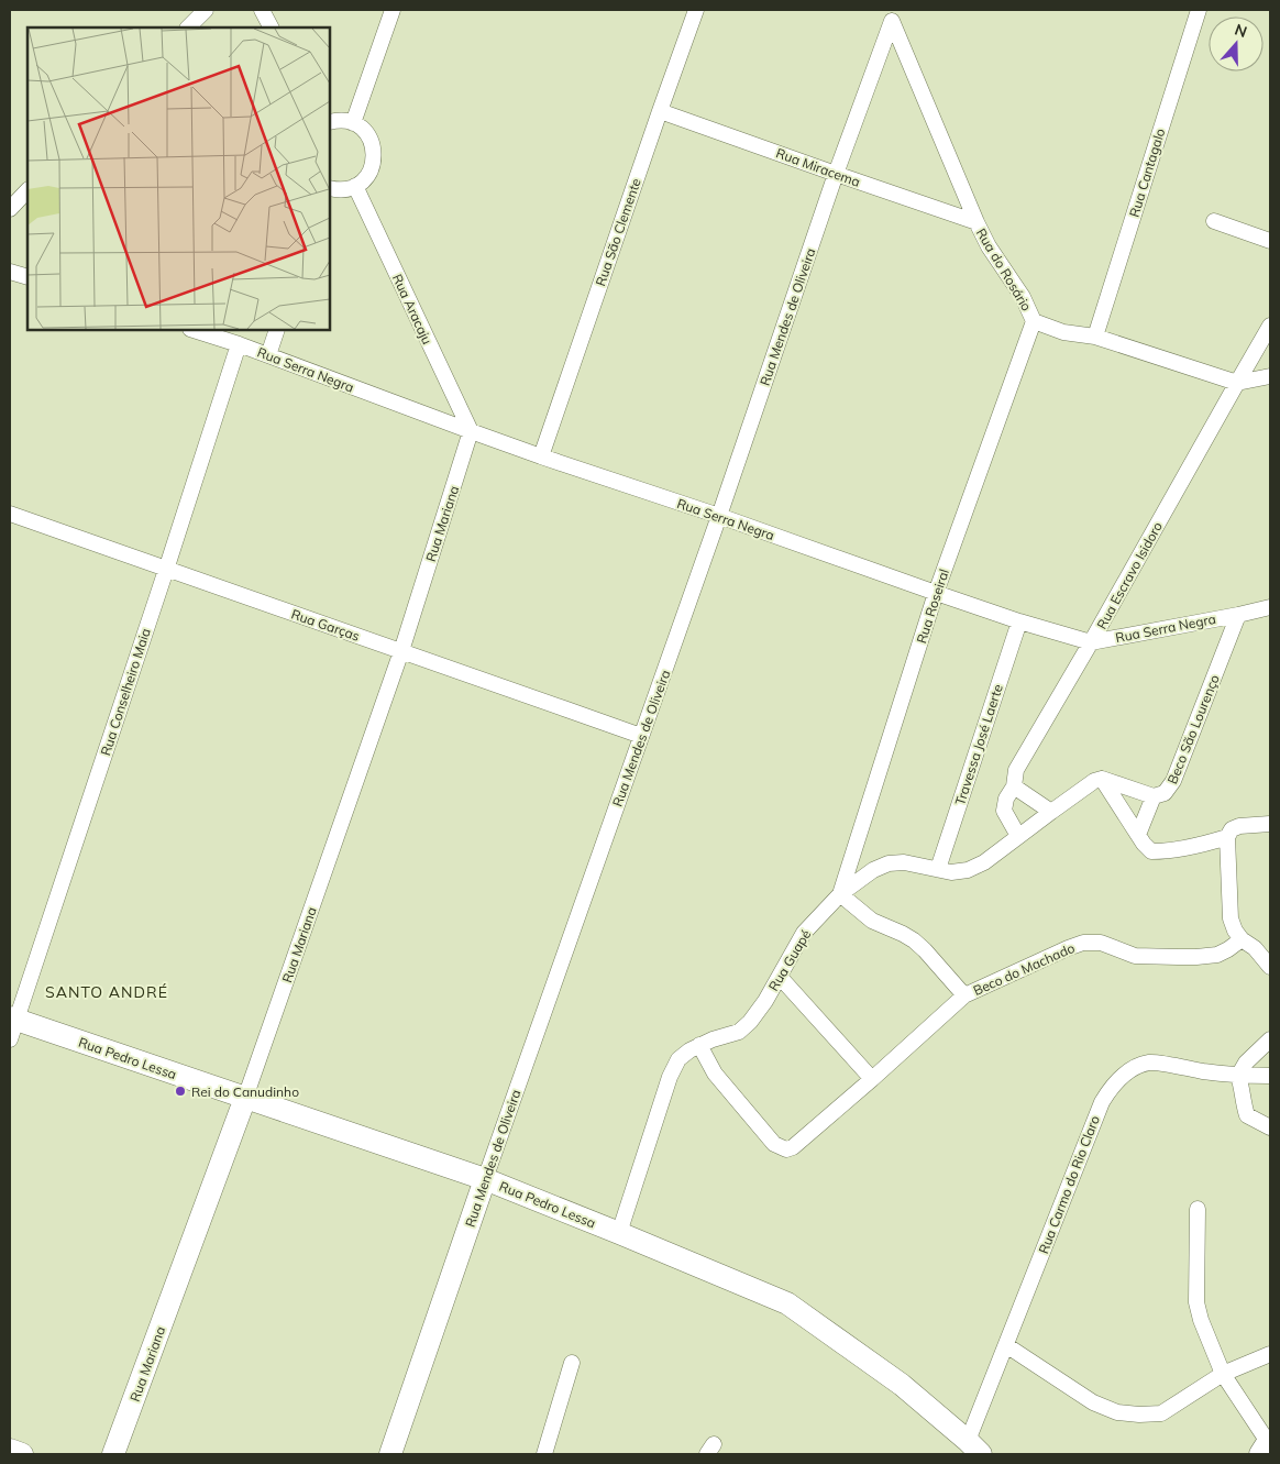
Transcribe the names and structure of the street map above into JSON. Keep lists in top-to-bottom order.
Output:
{
  "streets": {
    "street": [
      "Rua Miracema",
      "Rua Cantagalo",
      "Rua São Clemente",
      "Rua do Rosário",
      "Rua Aracaju",
      "Rua Mendes de Oliveira",
      "Rua Serra Negra",
      "Rua Mariana",
      "Rua Escravo Isidoro",
      "Rua Roseiral",
      "Rua Garças",
      "Rua Conselheiro Maia",
      "Beco São Lourenço",
      "Travessa José Laerte",
      "Rua Guapé",
      "Beco do Machado",
      "Rua Pedro Lessa",
      "Rua Carmo do Rio Claro"
    ]
  },
  "crossings": [
    ["Rua Miracema", "Rua São Clemente"],
    ["Rua Miracema", "Rua do Rosário"],
    ["Rua Miracema", "Rua Mendes de Oliveira"],
    ["Rua Cantagalo", "Rua do Rosário"],
    ["Rua São Clemente", "Rua Serra Negra"],
    ["Rua do Rosário", "Rua Mendes de Oliveira"],
    ["Rua do Rosário", "Rua Escravo Isidoro"],
    ["Rua do Rosário", "Rua Roseiral"],
    ["Rua Aracaju", "Rua Serra Negra"],
    ["Rua Aracaju", "Rua Mariana"],
    ["Rua Mendes de Oliveira", "Rua Serra Negra"],
    ["Rua Mendes de Oliveira", "Rua Garças"],
    ["Rua Mendes de Oliveira", "Rua Pedro Lessa"],
    ["Rua Serra Negra", "Rua Mariana"],
    ["Rua Serra Negra", "Rua Escravo Isidoro"],
    ["Rua Serra Negra", "Rua Roseiral"],
    ["Rua Serra Negra", "Rua Conselheiro Maia"],
    ["Rua Serra Negra", "Beco São Lourenço"],
    ["Rua Serra Negra", "Travessa José Laerte"],
    ["Rua Mariana", "Rua Garças"],
    ["Rua Mariana", "Rua Pedro Lessa"],
    ["Rua Escravo Isidoro", "Rua Guapé"],
    ["Rua Roseiral", "Rua Guapé"],
    ["Rua Garças", "Rua Conselheiro Maia"],
    ["Rua Conselheiro Maia", "Rua Pedro Lessa"],
    ["Travessa José Laerte", "Rua Guapé"],
    ["Rua Guapé", "Beco do Machado"],
    ["Rua Guapé", "Rua Pedro Lessa"],
    ["Rua Pedro Lessa", "Rua Carmo do Rio Claro"]
  ],
  "districts": ["SANTO ANDRÉ"],
  "places": ["Rei do Canudinho"],
  "north": "top"
}
